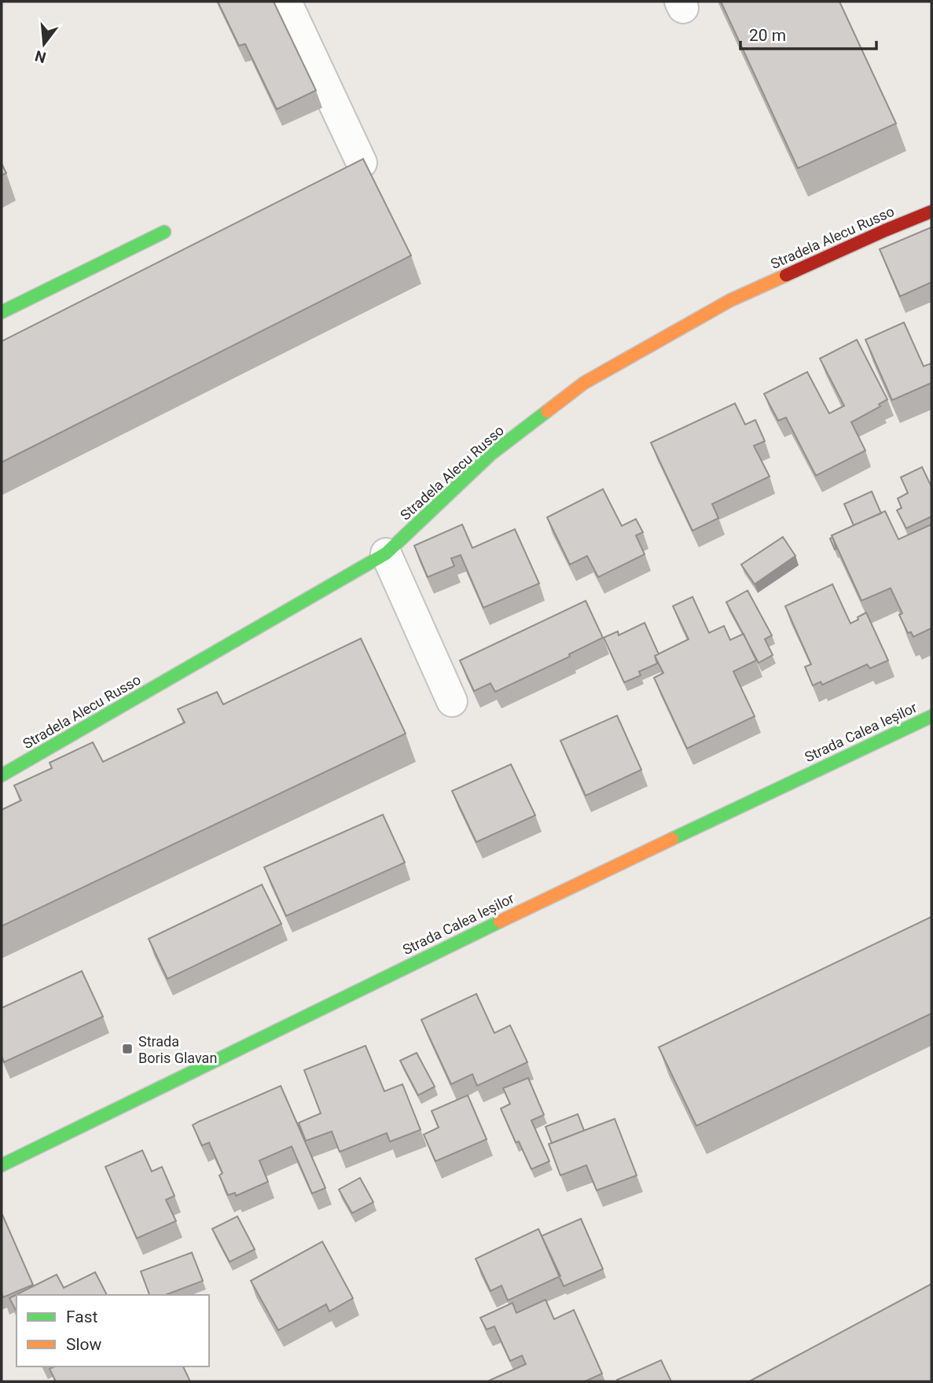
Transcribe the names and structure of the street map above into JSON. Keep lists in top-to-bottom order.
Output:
{
  "streets": {
    "street": ["Stradela Alecu Russo", "Strada Calea Ieșilor"]
  },
  "places": {
    "transit": ["Strada Boris Glavan"]
  },
  "legend": ["Fast", "Slow"],
  "scale_bar": "20 m",
  "north": "bottom"
}
